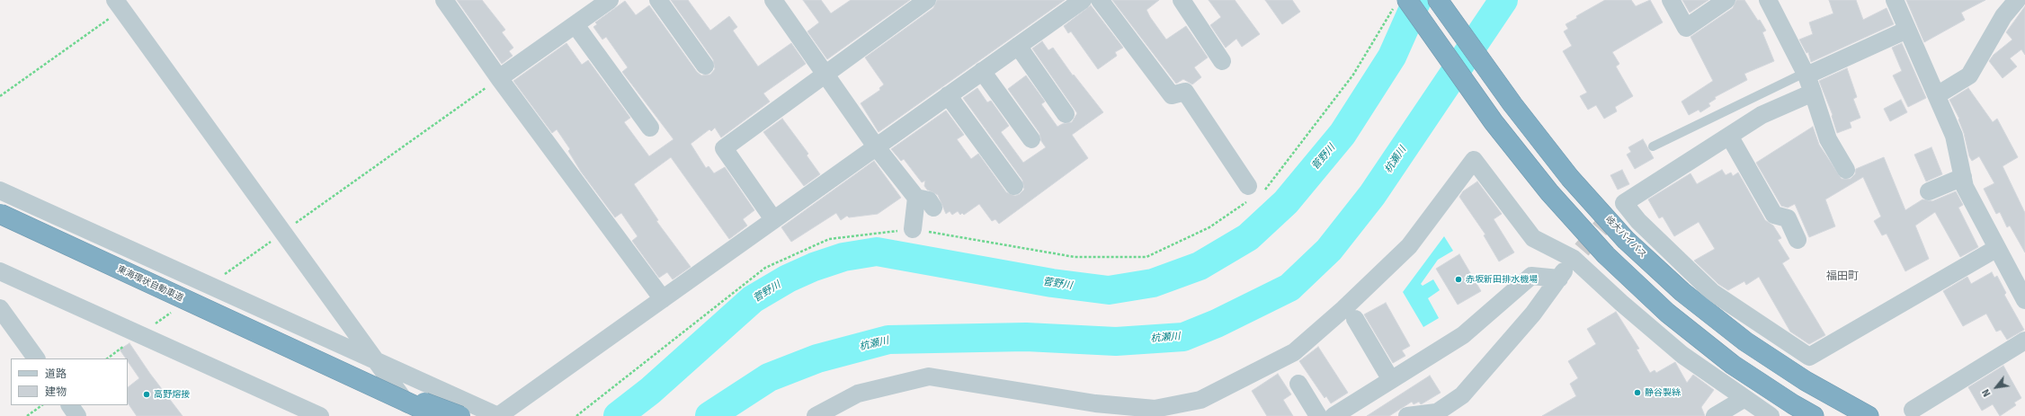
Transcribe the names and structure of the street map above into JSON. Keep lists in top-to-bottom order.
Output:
{
  "streets": {
    "highway": ["岐大バイパス", "東海環状自動車道"]
  },
  "districts": ["福田町"],
  "water": ["菅野川", "杭瀬川"],
  "places": ["赤坂新田排水機場", "静谷製絲", "高野熔接"],
  "legend": ["道路", "建物"],
  "north": "bottom left"
}
